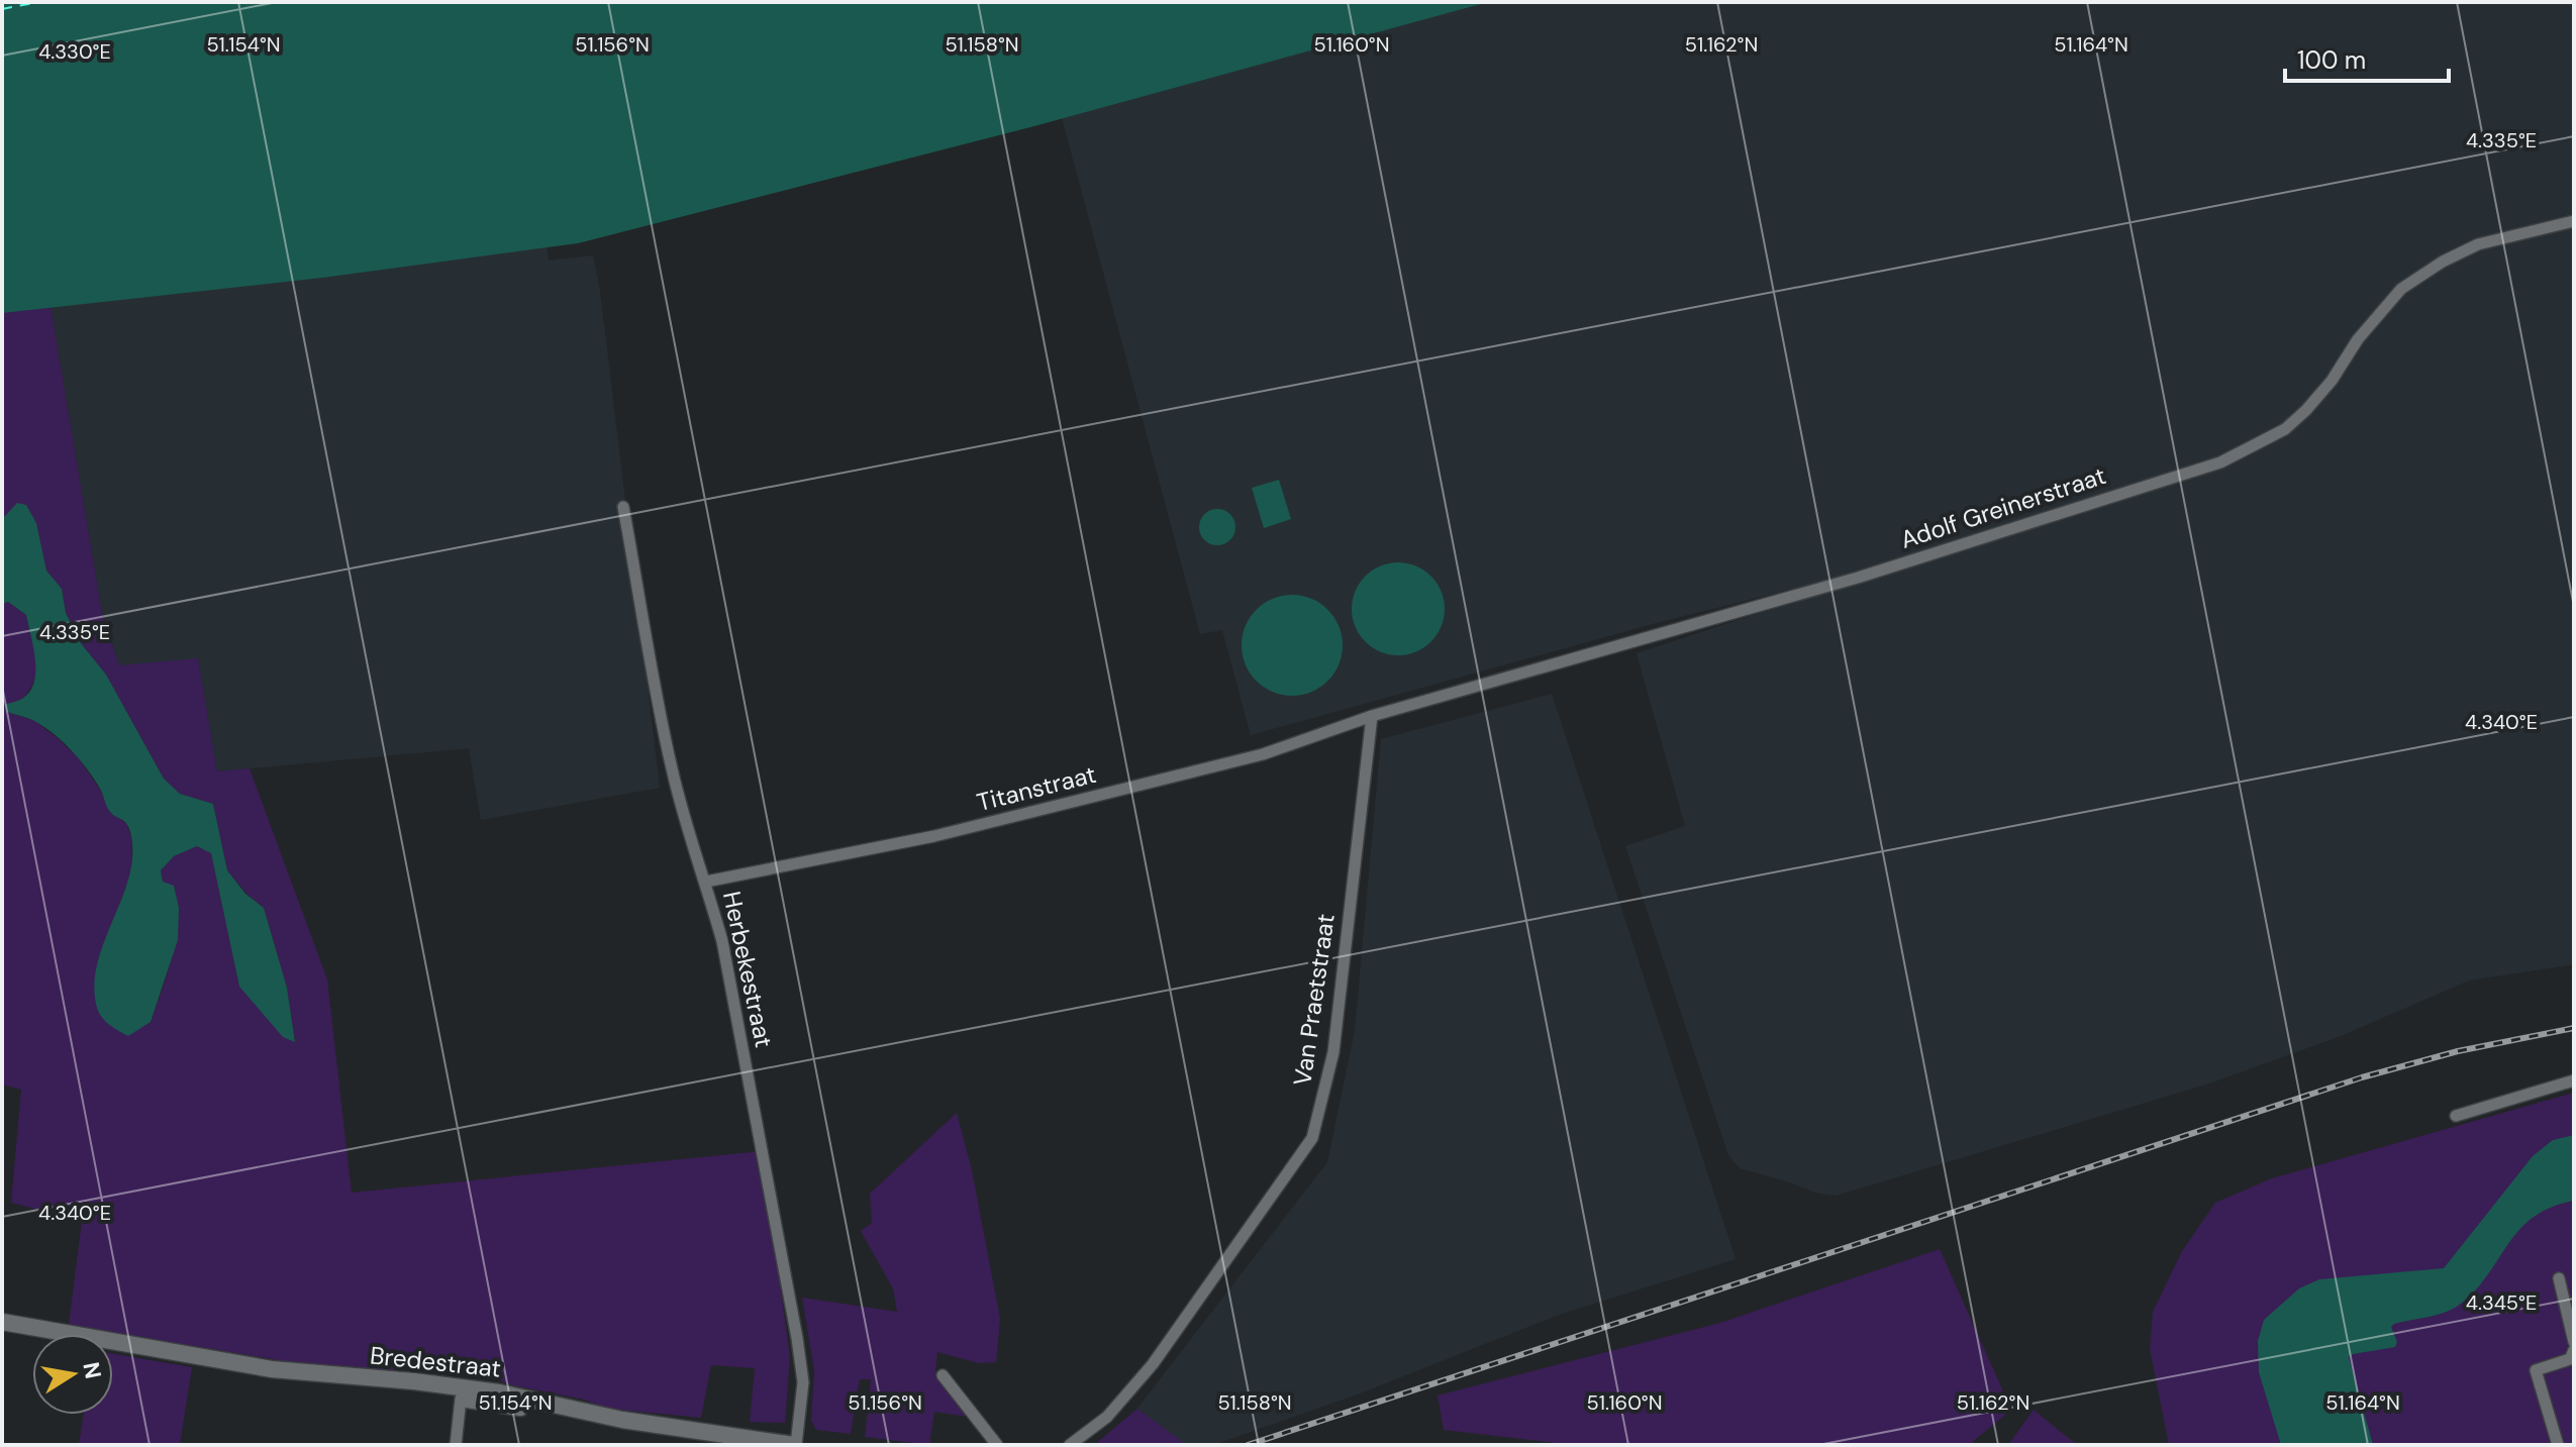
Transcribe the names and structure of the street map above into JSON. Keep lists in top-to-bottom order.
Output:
{
  "streets": {
    "main road": ["Bredestraat"],
    "street": [
      "Adolf Greinerstraat",
      "Titanstraat",
      "Herbekestraat",
      "Van Praetstraat"
    ]
  },
  "crossings": [
    ["Adolf Greinerstraat", "Titanstraat"],
    ["Adolf Greinerstraat", "Van Praetstraat"],
    ["Titanstraat", "Herbekestraat"],
    ["Titanstraat", "Van Praetstraat"],
    ["Herbekestraat", "Bredestraat"]
  ],
  "scale_bar": "100 m",
  "north": "right",
  "coordinates": [
    "51.154°N",
    "51.156°N",
    "51.158°N",
    "51.160°N",
    "51.162°N",
    "51.164°N",
    "4.330°E",
    "4.335°E",
    "4.340°E",
    "4.345°E"
  ]
}
